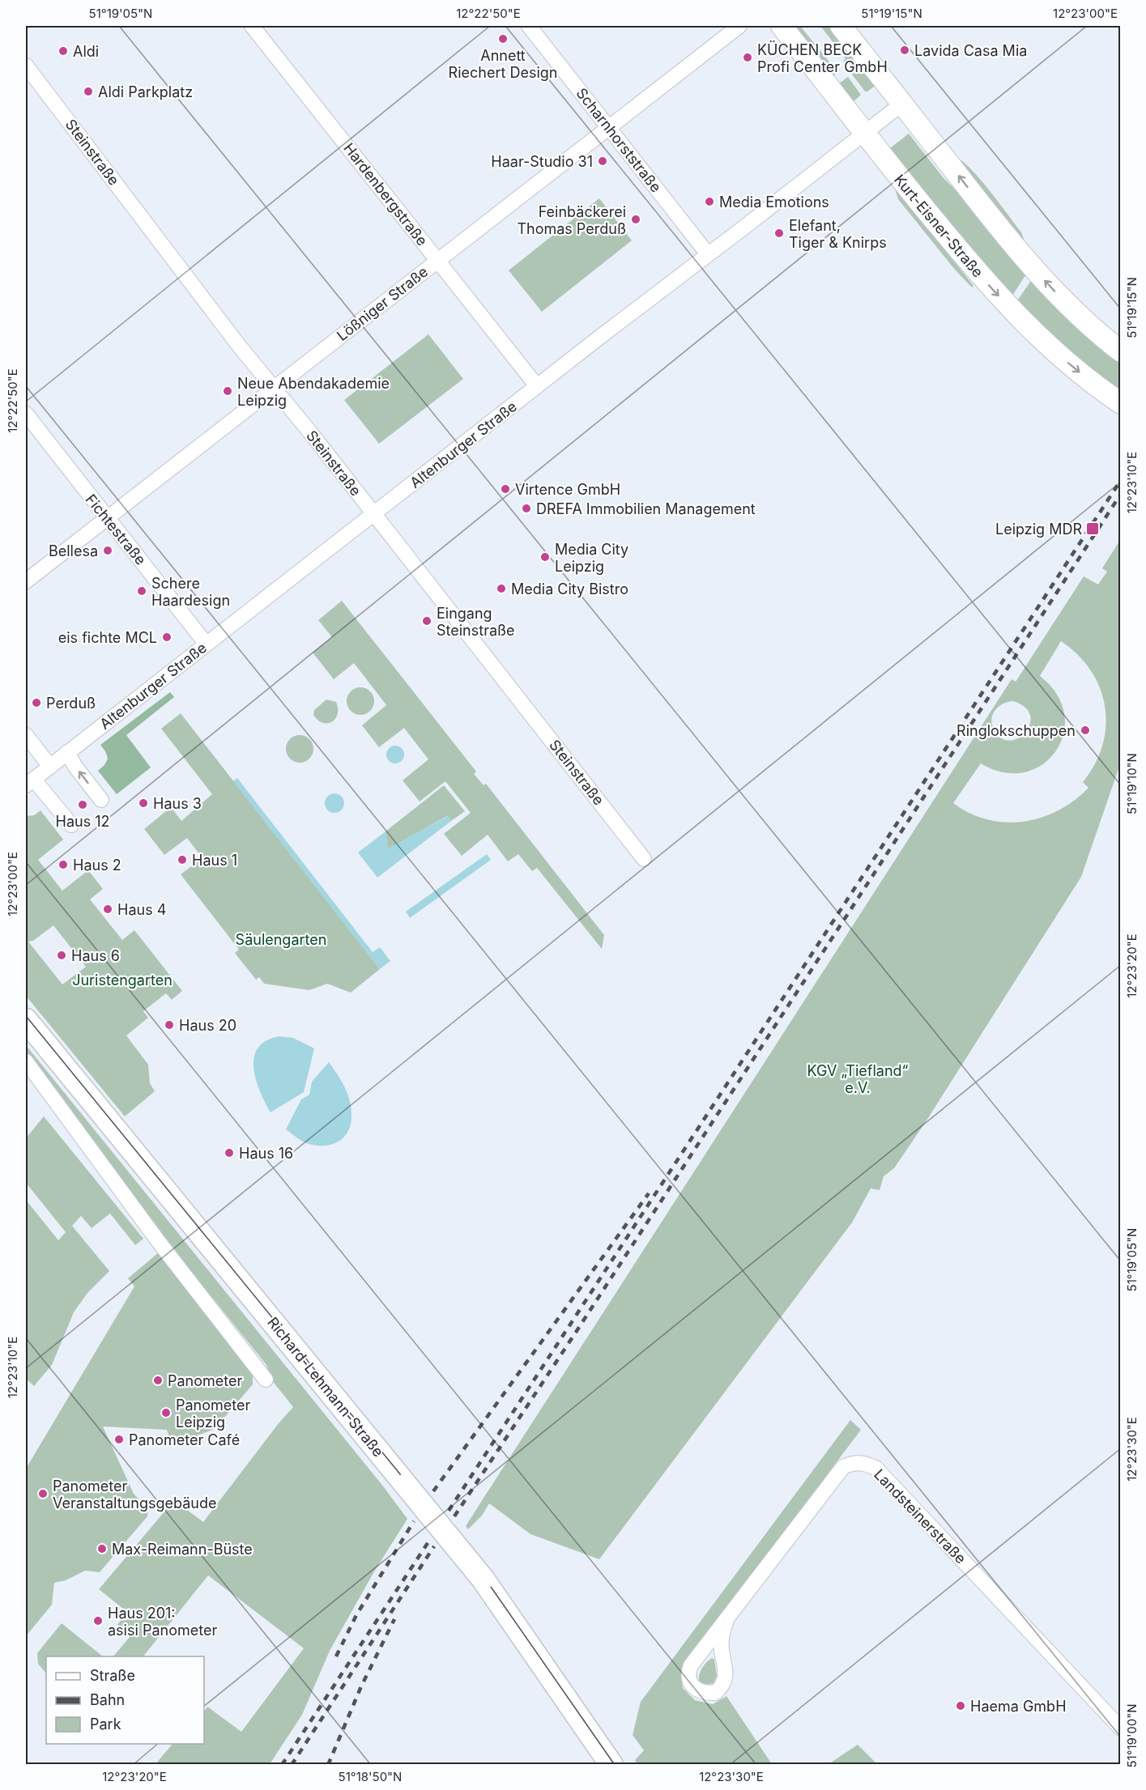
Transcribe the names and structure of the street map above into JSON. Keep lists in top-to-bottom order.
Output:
{
  "streets": {
    "main road": ["Kurt-Eisner-Straße", "Richard-Lehmann-Straße"],
    "street": [
      "Scharnhorststraße",
      "Steinstraße",
      "Hardenbergstraße",
      "Lößniger Straße",
      "Altenburger Straße",
      "Fichtestraße",
      "Landsteinerstraße"
    ]
  },
  "crossings": [
    ["Scharnhorststraße", "Lößniger Straße"],
    ["Scharnhorststraße", "Altenburger Straße"],
    ["Steinstraße", "Lößniger Straße"],
    ["Steinstraße", "Altenburger Straße"],
    ["Hardenbergstraße", "Lößniger Straße"],
    ["Hardenbergstraße", "Altenburger Straße"],
    ["Kurt-Eisner-Straße", "Altenburger Straße"],
    ["Lößniger Straße", "Fichtestraße"],
    ["Altenburger Straße", "Fichtestraße"]
  ],
  "parks": ["Säulengarten", "Juristengarten", "KGV „Tiefland“ e.V."],
  "places": {
    "other": [
      "Annett Riechert Design",
      "Lavida Casa Mia",
      "Aldi",
      "KÜCHEN BECK Profi Center GmbH",
      "Aldi Parkplatz",
      "Haar-Studio 31",
      "Media Emotions",
      "Feinbäckerei Thomas Perduß",
      "Elefant, Tiger & Knirps",
      "Neue Abendakademie Leipzig",
      "Virtence GmbH",
      "DREFA Immobilien Management",
      "Bellesa",
      "Media City Leipzig",
      "Media City Bistro",
      "Schere Haardesign",
      "Eingang Steinstraße",
      "eis fichte MCL",
      "Perduß",
      "Ringlokschuppen",
      "Haus 3",
      "Haus 12",
      "Haus 1",
      "Haus 2",
      "Haus 4",
      "Haus 6",
      "Haus 20",
      "Haus 16",
      "Panometer",
      "Panometer Leipzig",
      "Panometer Café",
      "Panometer Veranstaltungsgebäude",
      "Max-Reimann-Büste",
      "Haus 201: asisi Panometer",
      "Haema GmbH"
    ],
    "transit": ["Leipzig MDR"]
  },
  "legend": ["Straße", "Bahn", "Park"],
  "coordinates": [
    "51°19'05\"N",
    "12°22'50\"E",
    "51°19'15\"N",
    "12°23'00\"E",
    "12°23'10\"E",
    "51°19'10\"N",
    "12°23'20\"E",
    "12°23'30\"E",
    "51°19'00\"N",
    "51°18'50\"N"
  ]
}
